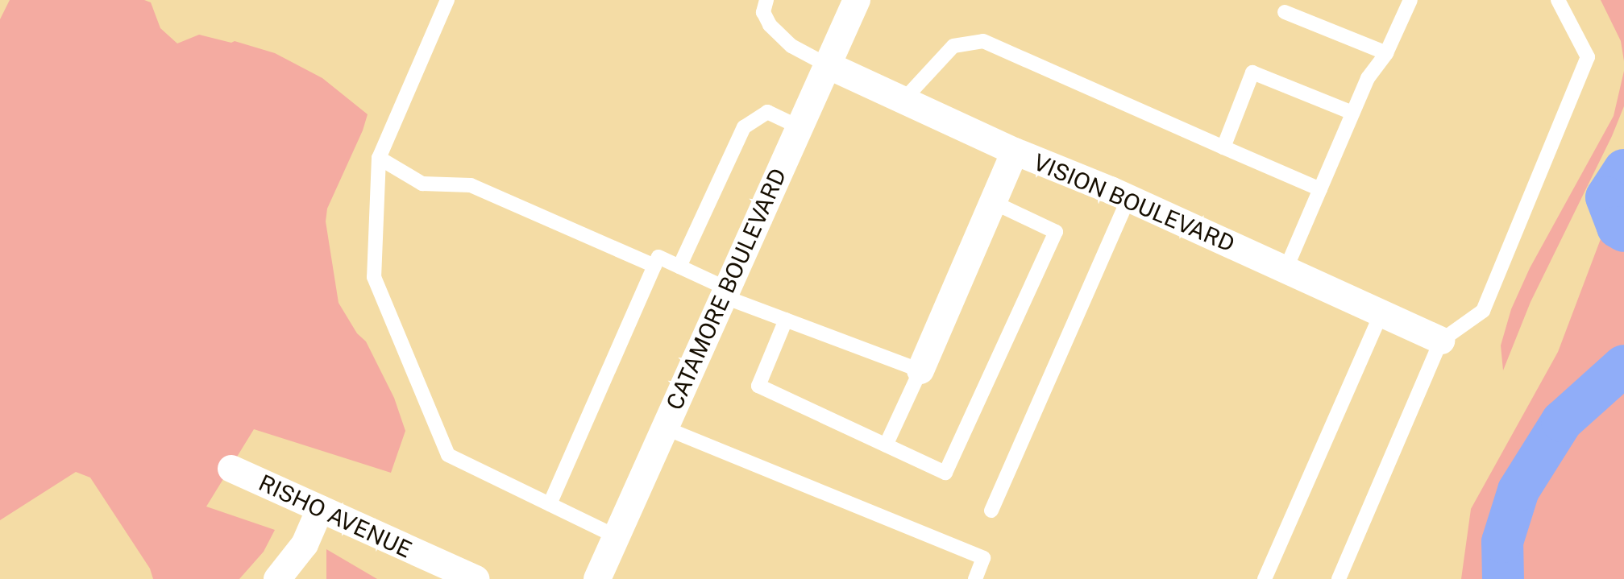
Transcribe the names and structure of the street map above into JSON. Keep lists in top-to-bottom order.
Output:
{
  "streets": {
    "street": ["VISION BOULEVARD", "CATAMORE BOULEVARD", "RISHO AVENUE"]
  },
  "crossings": [
    ["VISION BOULEVARD", "CATAMORE BOULEVARD"]
  ]
}
